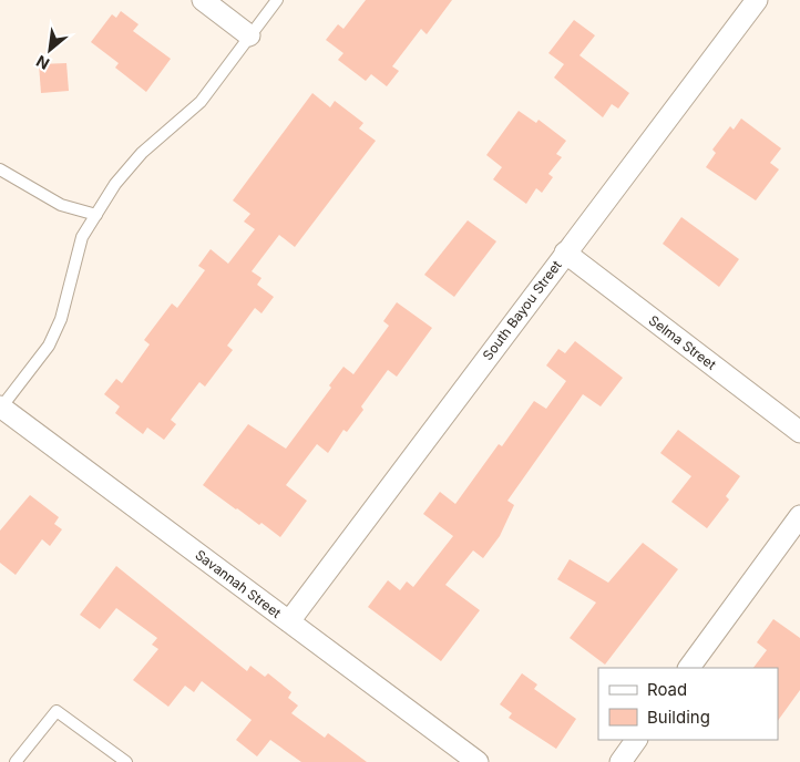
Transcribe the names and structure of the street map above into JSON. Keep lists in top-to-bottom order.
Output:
{
  "streets": {
    "street": ["South Bayou Street", "Selma Street", "Savannah Street"]
  },
  "crossings": [
    ["South Bayou Street", "Selma Street"],
    ["South Bayou Street", "Savannah Street"]
  ],
  "legend": ["Road", "Building"],
  "north": "bottom left"
}
